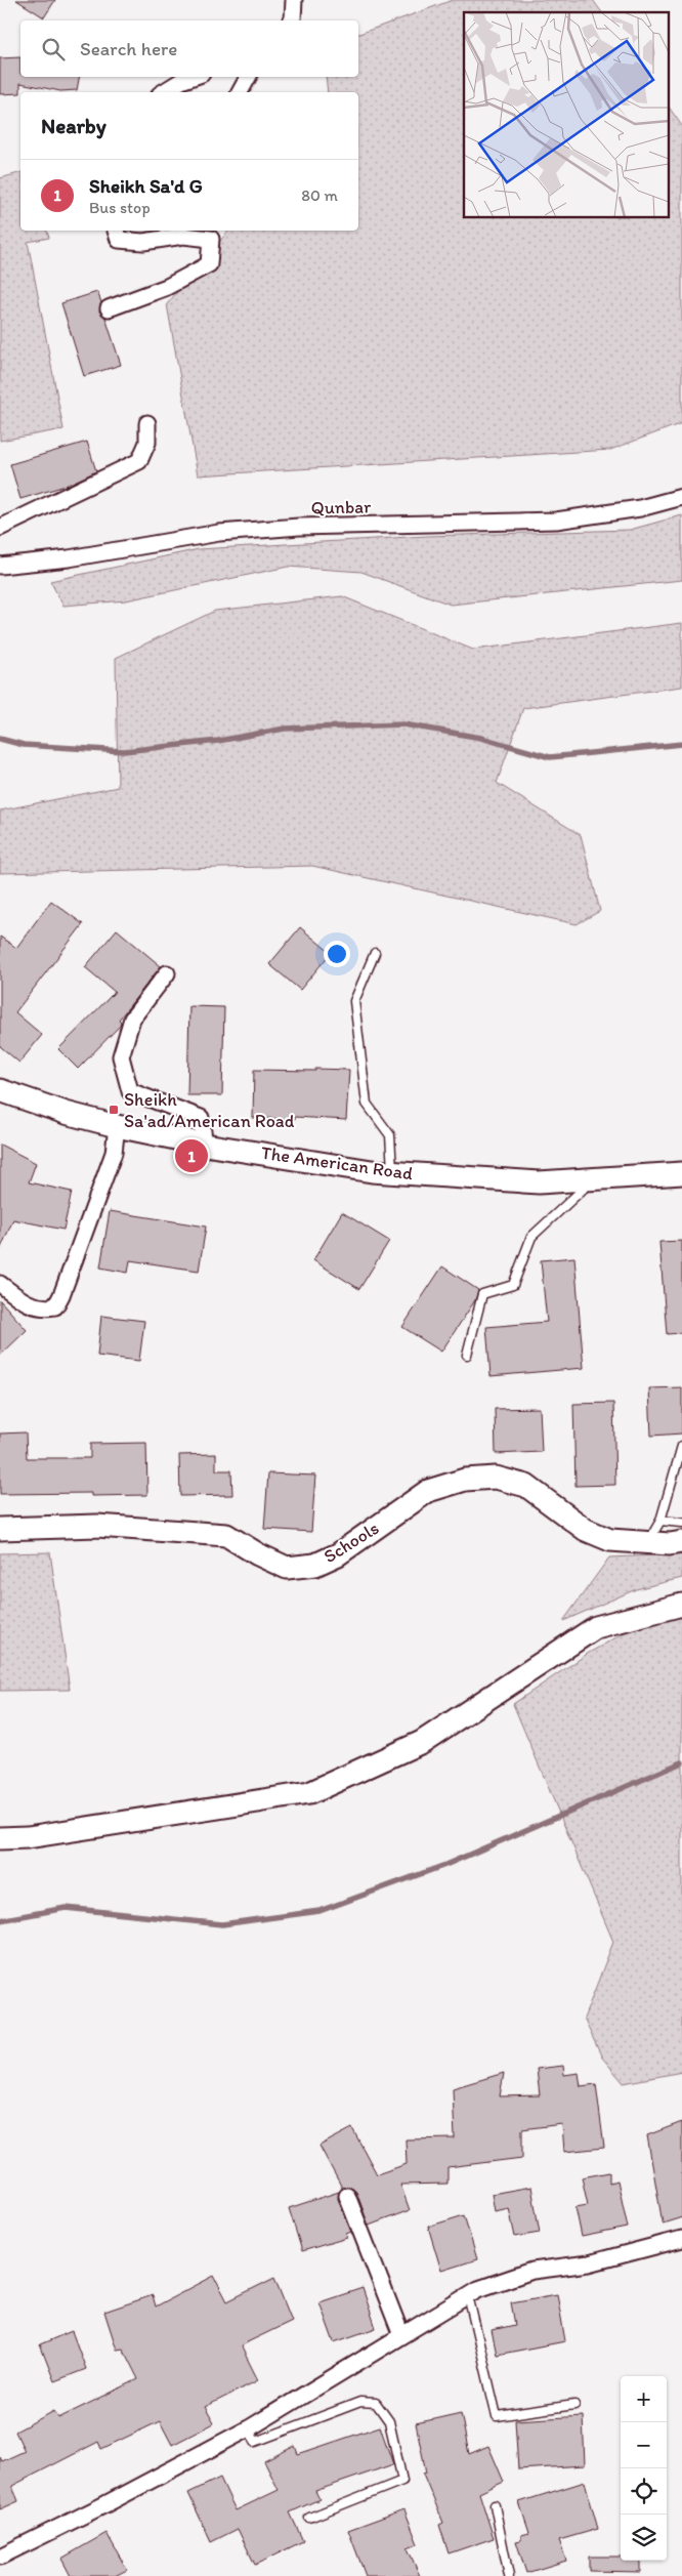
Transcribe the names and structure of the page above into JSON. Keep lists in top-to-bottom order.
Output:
{
  "streets": {
    "street": ["Qunbar", "The American Road", "Schools"]
  },
  "places": {
    "transit": ["Sheikh Sa'ad/American Road"]
  },
  "page": {
    "search": "Search here",
    "heading": "Nearby",
    "list": [
      {
        "mark": "1",
        "name": "Sheikh Sa'd G",
        "note": "Bus stop",
        "value": "80 m"
      }
    ],
    "pins": "1",
    "map_buttons": ["+", "−"]
  }
}
